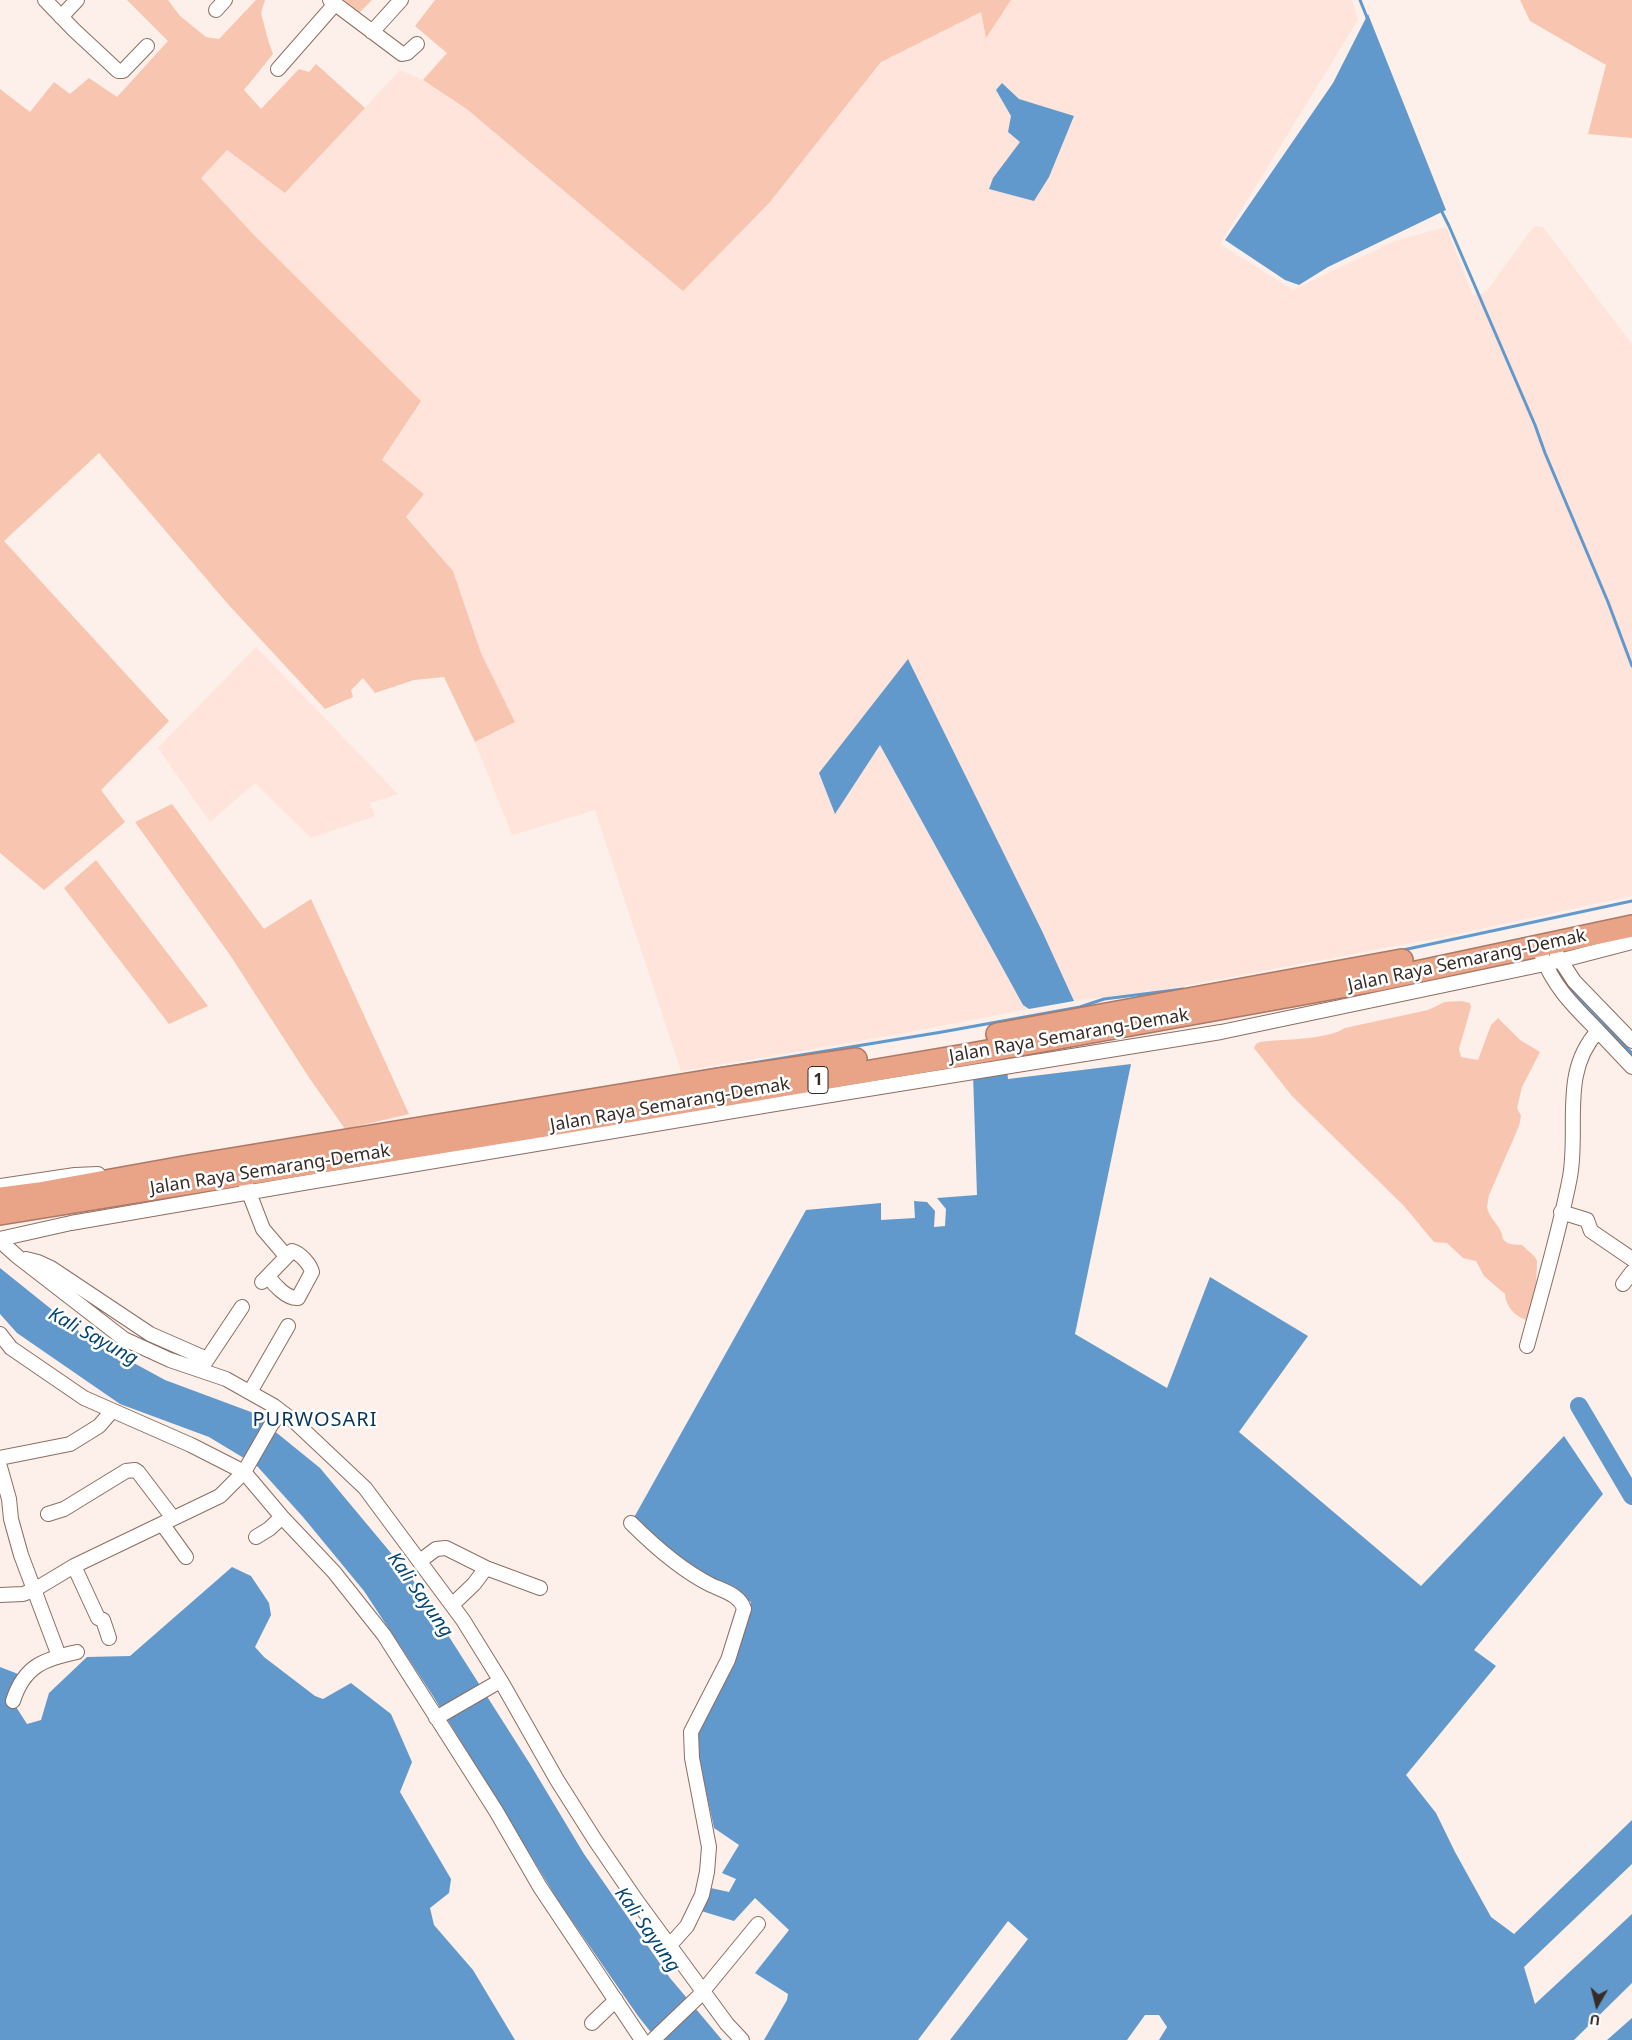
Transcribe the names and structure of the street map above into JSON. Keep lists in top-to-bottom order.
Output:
{
  "streets": {
    "highway": ["Jalan Raya Semarang-Demak", "1"]
  },
  "districts": ["PURWOSARI"],
  "water": ["Kali Sayung"],
  "north": "bottom"
}
